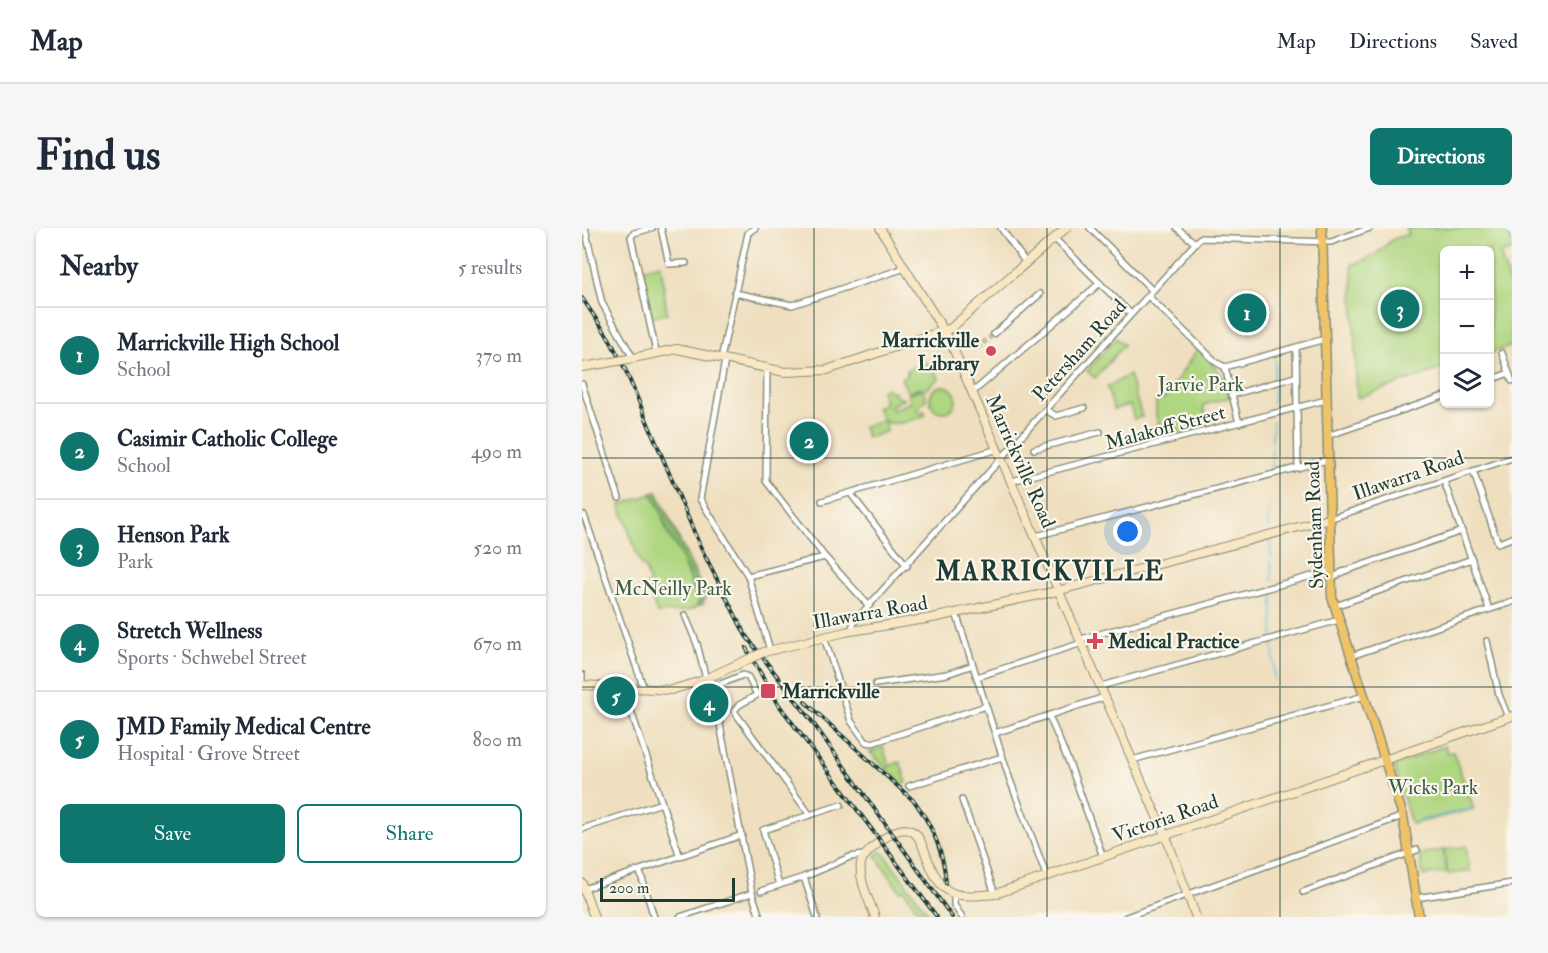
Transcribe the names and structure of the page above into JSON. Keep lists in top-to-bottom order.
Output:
{
  "streets": {
    "main road": [
      "Marrickville Road",
      "Illawarra Road",
      "Sydenham Road",
      "Victoria Road"
    ],
    "street": ["Petersham Road", "Malakoff Street"]
  },
  "crossings": [
    ["Petersham Road", "Marrickville Road"],
    ["Petersham Road", "Illawarra Road"],
    ["Malakoff Street", "Marrickville Road"],
    ["Malakoff Street", "Sydenham Road"],
    ["Marrickville Road", "Illawarra Road"],
    ["Marrickville Road", "Victoria Road"],
    ["Illawarra Road", "Sydenham Road"],
    ["Sydenham Road", "Victoria Road"]
  ],
  "districts": ["MARRICKVILLE"],
  "parks": ["Jarvie Park", "McNeilly Park", "Wicks Park"],
  "places": {
    "other": ["Marrickville Library"],
    "health": ["Medical Practice"],
    "transit": ["Marrickville"]
  },
  "scale_bar": "200 m",
  "page": {
    "header": "Map",
    "nav": ["Map", "Directions", "Saved"],
    "buttons": [
      "Directions",
      ["Save", "Share"]
    ],
    "title": "Find us",
    "heading": ["Nearby", "5 results"],
    "map_buttons": ["+", "−"],
    "pins": [
      "3",
      "1",
      "2",
      "5",
      "4"
    ],
    "list": [
      {
        "mark": "1",
        "name": "Marrickville High School",
        "note": "School",
        "value": "370 m"
      },
      {
        "mark": "2",
        "name": "Casimir Catholic College",
        "note": "School",
        "value": "490 m"
      },
      {
        "mark": "3",
        "name": "Henson Park",
        "note": "Park",
        "value": "520 m"
      },
      {
        "mark": "4",
        "name": "Stretch Wellness",
        "note": "Sports · Schwebel Street",
        "value": "670 m"
      },
      {
        "mark": "5",
        "name": "JMD Family Medical Centre",
        "note": "Hospital · Grove Street",
        "value": "800 m"
      }
    ],
    "scale": "200 m"
  }
}
